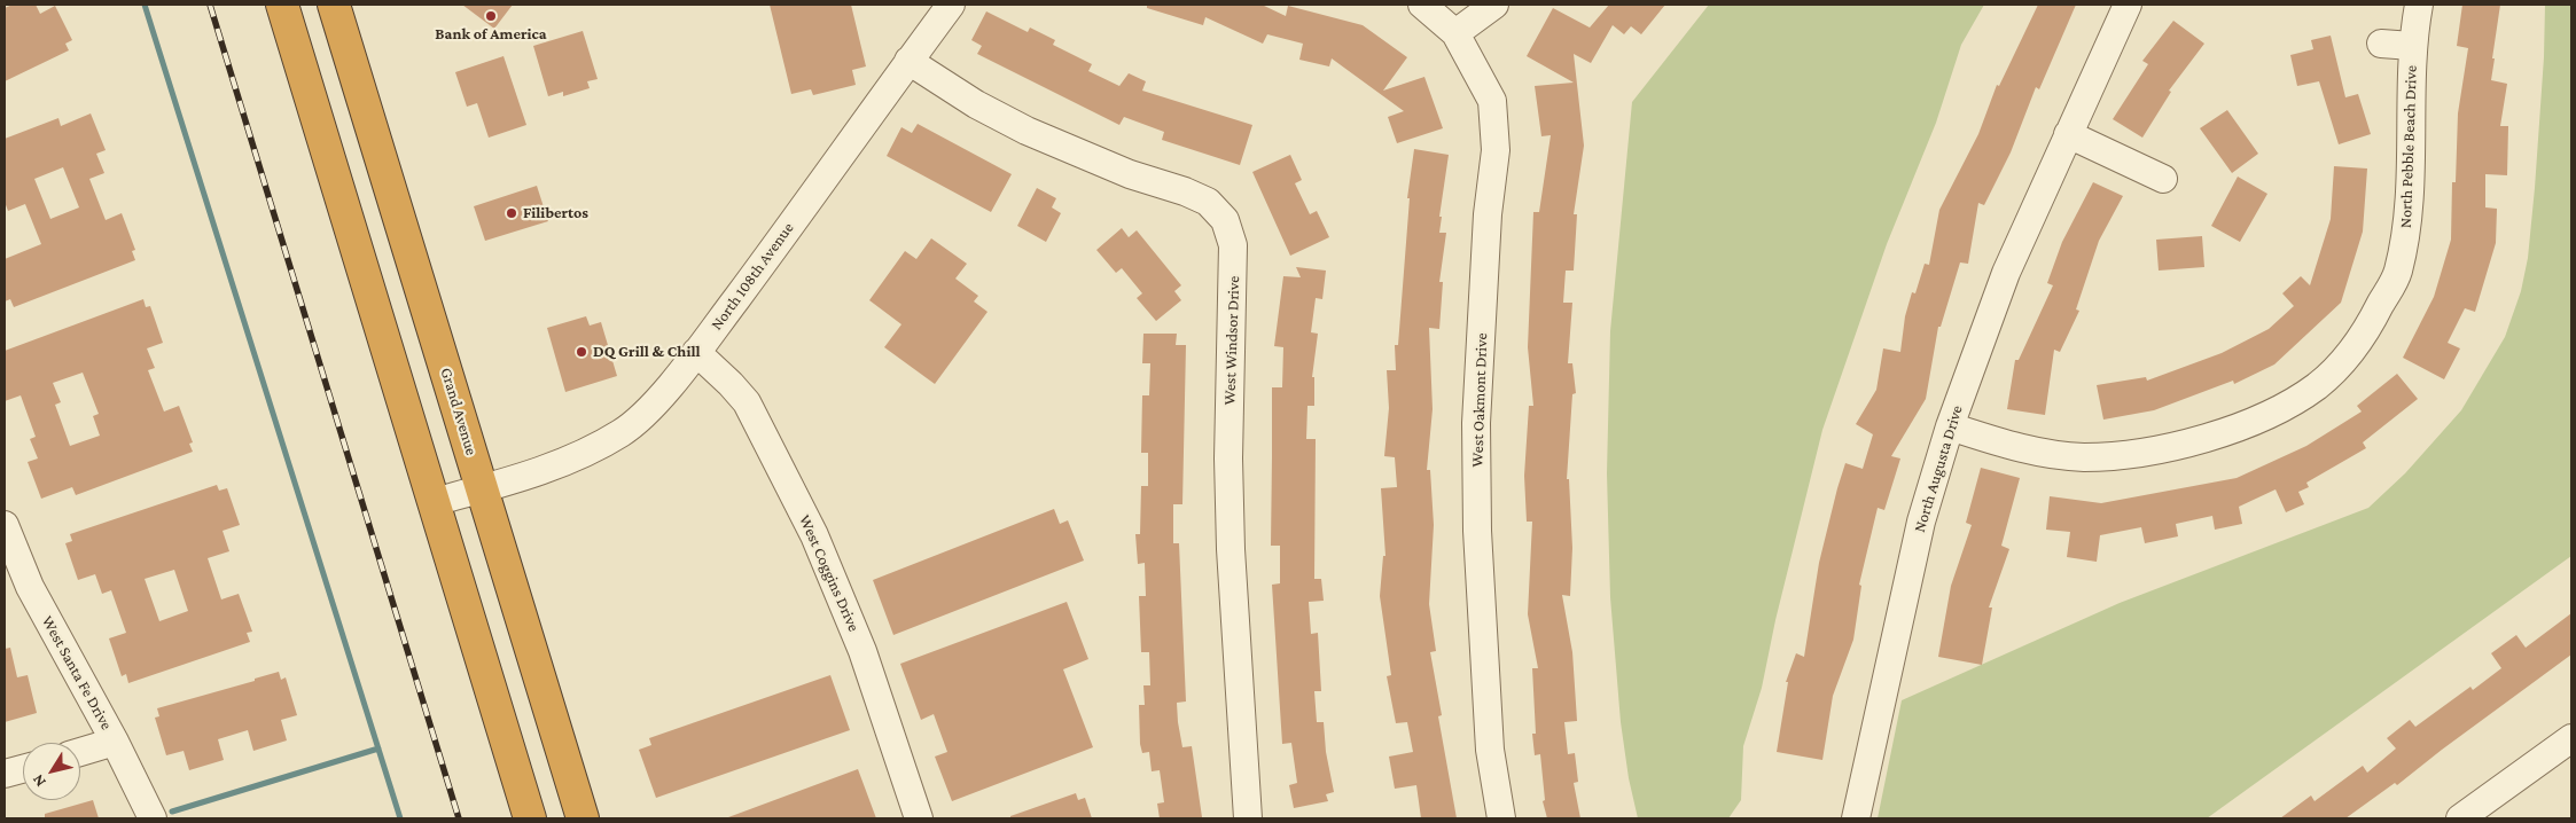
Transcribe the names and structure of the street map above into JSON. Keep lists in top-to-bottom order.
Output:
{
  "streets": {
    "highway": ["Grand Avenue"],
    "street": [
      "North Pebble Beach Drive",
      "North 108th Avenue",
      "West Windsor Drive",
      "West Oakmont Drive",
      "North Augusta Drive",
      "West Coggins Drive",
      "West Santa Fe Drive"
    ]
  },
  "crossings": [
    ["North Pebble Beach Drive", "North Augusta Drive"],
    ["North 108th Avenue", "West Windsor Drive"],
    ["North 108th Avenue", "Grand Avenue"],
    ["North 108th Avenue", "West Coggins Drive"]
  ],
  "places": ["Bank of America", "Filibertos", "DQ Grill & Chill"],
  "north": "bottom left"
}
